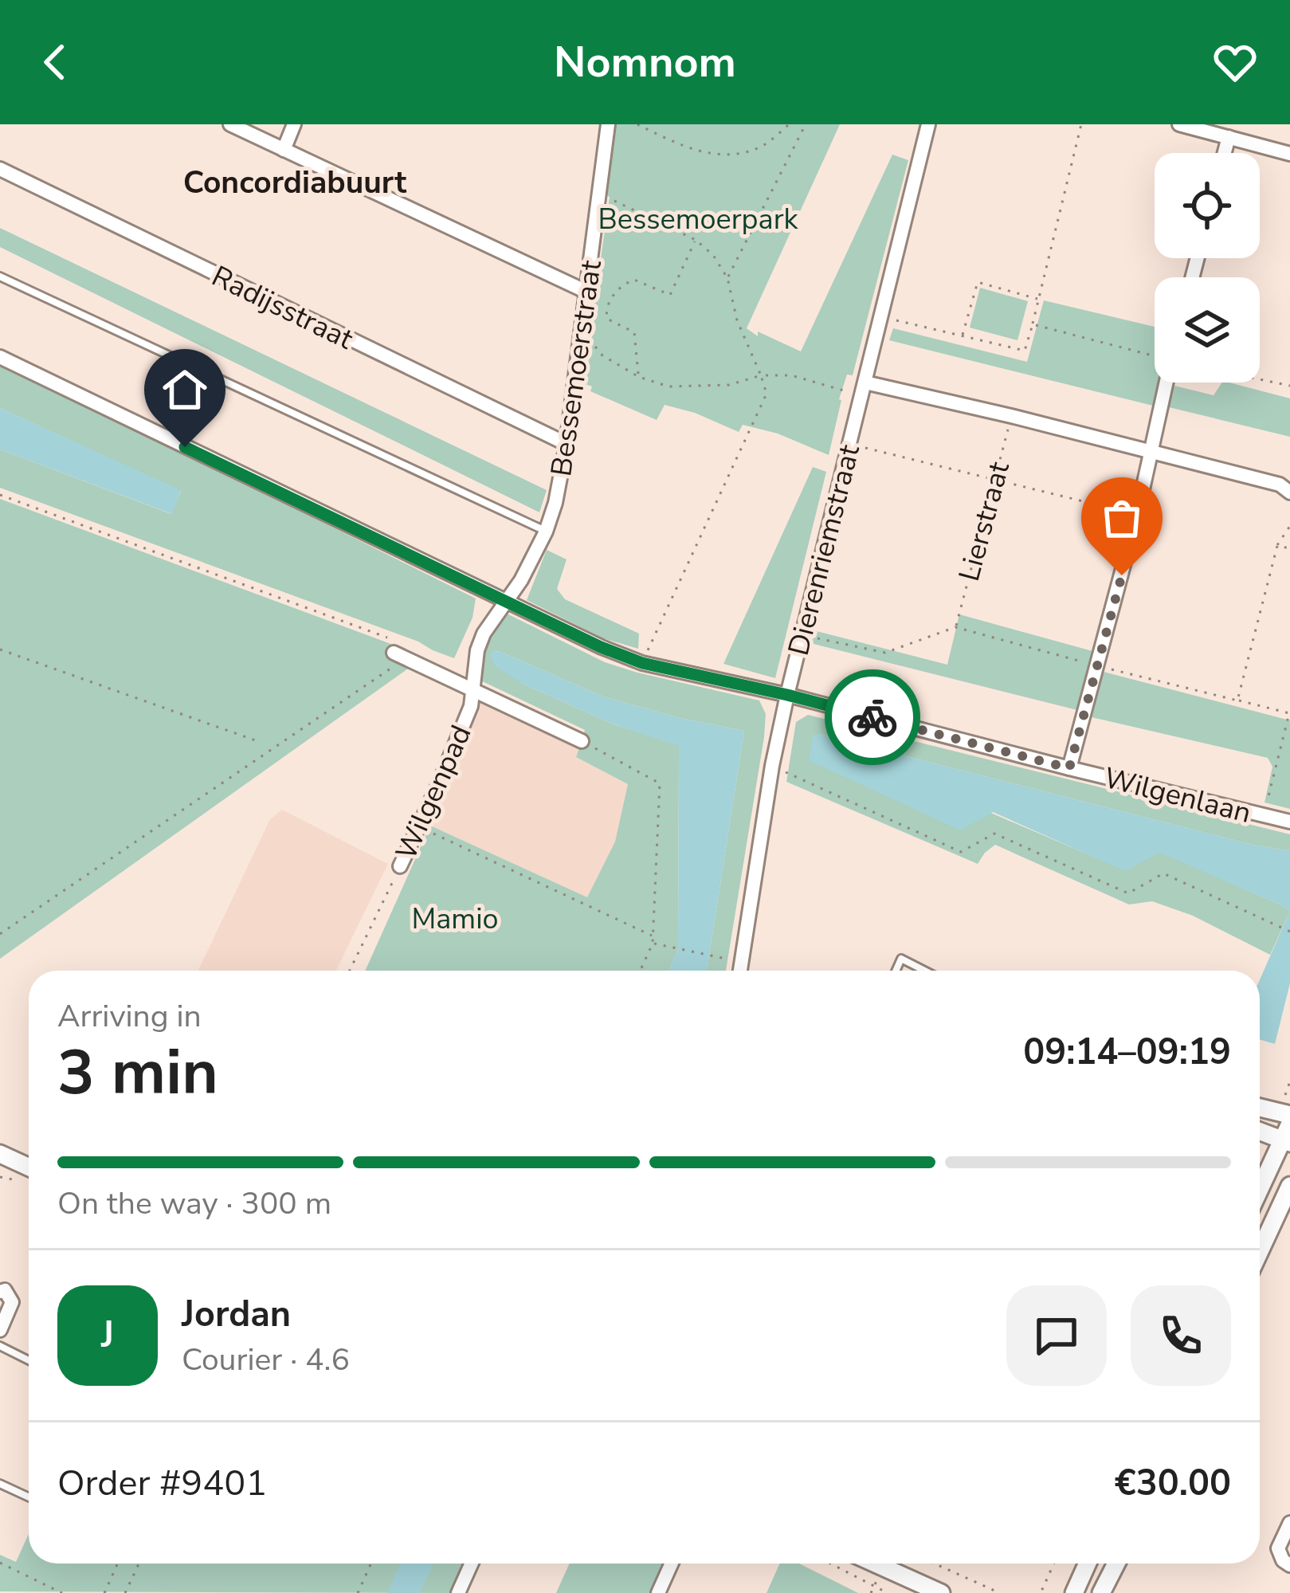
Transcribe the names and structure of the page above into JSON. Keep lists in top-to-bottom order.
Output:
{
  "streets": {
    "street": [
      "Radijsstraat",
      "Bessemoerstraat",
      "Dierenriemstraat",
      "Wilgenpad",
      "Wilgenlaan"
    ],
    "path": ["Lierstraat"]
  },
  "crossings": [
    ["Radijsstraat", "Bessemoerstraat"],
    ["Bessemoerstraat", "Wilgenpad"],
    ["Bessemoerstraat", "Wilgenlaan"],
    ["Dierenriemstraat", "Wilgenlaan"],
    ["Wilgenpad", "Wilgenlaan"]
  ],
  "districts": ["Concordiabuurt"],
  "parks": ["Bessemoerpark", "Mamio"],
  "page": {
    "header": "Nomnom",
    "heading": ["3 min", "Arriving in", "09:14–09:19"],
    "panel": [
      "Jordan",
      "Courier · 4.6",
      "Order #9401",
      "€30.00"
    ],
    "bar": "On the way · 300 m",
    "round": "J"
  }
}
